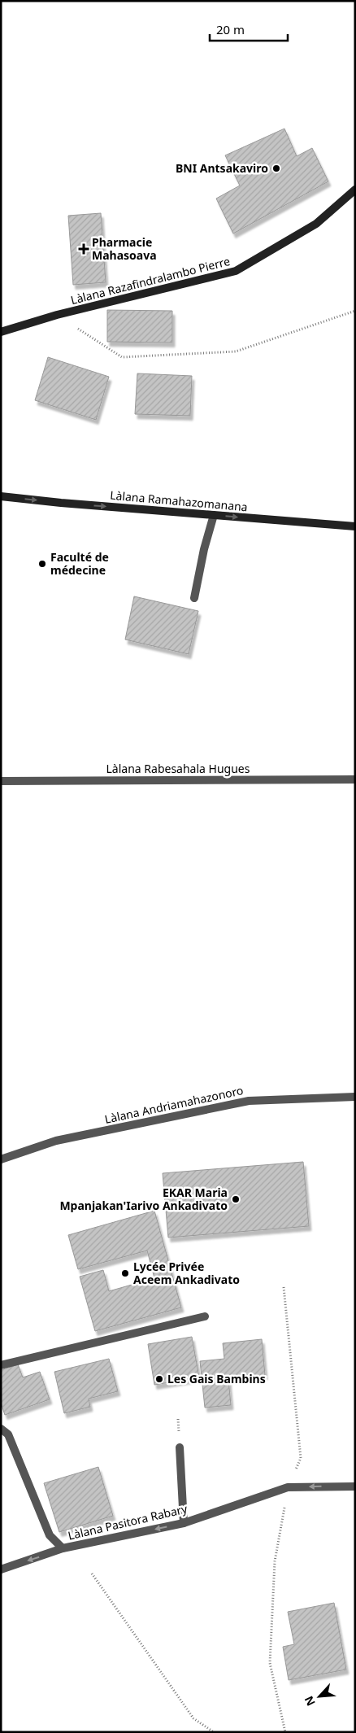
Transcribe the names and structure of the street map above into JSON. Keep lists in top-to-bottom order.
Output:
{
  "streets": {
    "main road": ["Làlana Razafindralambo Pierre", "Làlana Ramahazomanana"],
    "street": ["Làlana Rabesahala Hugues", "Làlana Andriamahazonoro", "Làlana Pasitora Rabary"]
  },
  "one_way": ["Làlana Ramahazomanana", "Làlana Pasitora Rabary"],
  "places": {
    "other": [
      "BNI Antsakaviro",
      "Faculté de médecine",
      "EKAR Maria Mpanjakan'Iarivo Ankadivato",
      "Lycée Privée Aceem Ankadivato",
      "Les Gais Bambins"
    ],
    "health": ["Pharmacie Mahasoava"]
  },
  "scale_bar": "20 m",
  "north": "bottom left"
}
